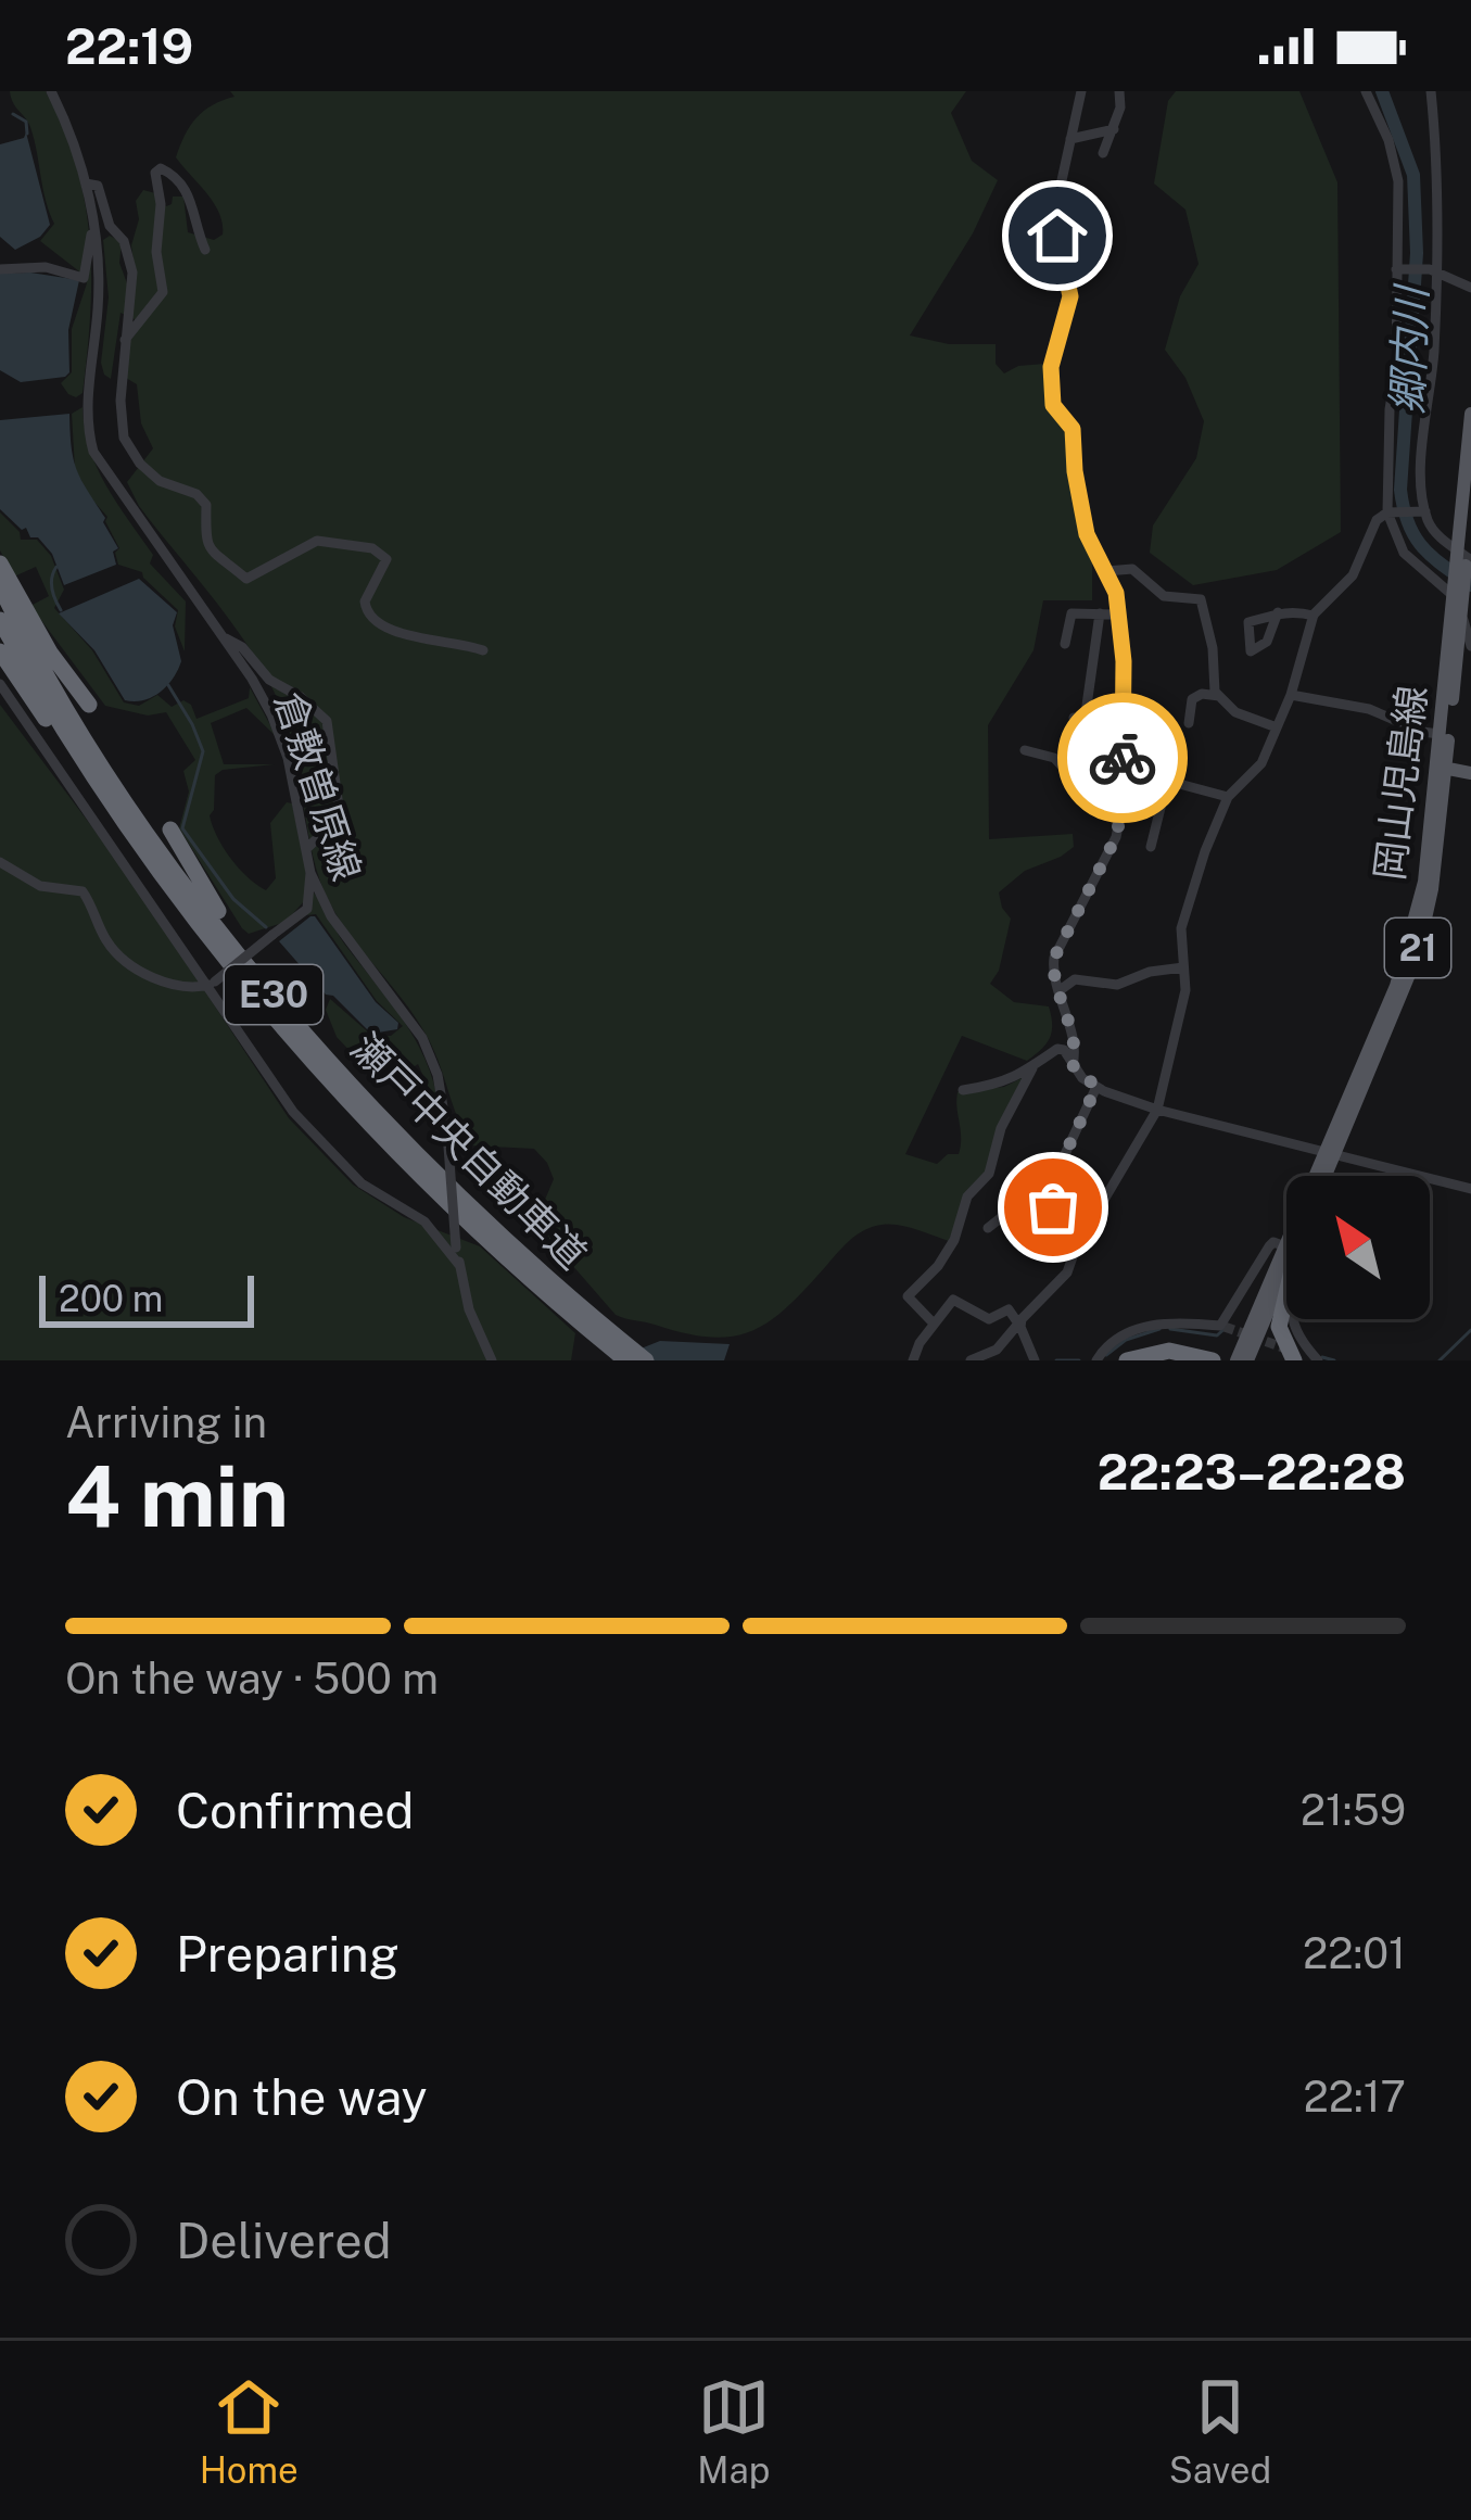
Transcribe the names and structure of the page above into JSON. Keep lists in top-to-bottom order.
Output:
{
  "streets": {
    "highway": ["E30", "瀬戸中央自動車道"],
    "main road": ["岡山児島線", "21"],
    "street": ["倉敷曽原線"]
  },
  "water": ["郷内川"],
  "scale_bar": "200 m",
  "north": "top left",
  "page": {
    "status": "22:19",
    "scale": "200 m",
    "heading": ["4 min", "Arriving in", "22:23–22:28"],
    "bar": "On the way · 500 m",
    "list": [
      ["Confirmed", "21:59"],
      ["Preparing", "22:01"],
      ["On the way", "22:17"],
      "Delivered"
    ],
    "tabs": ["Home", "Map", "Saved"]
  }
}
